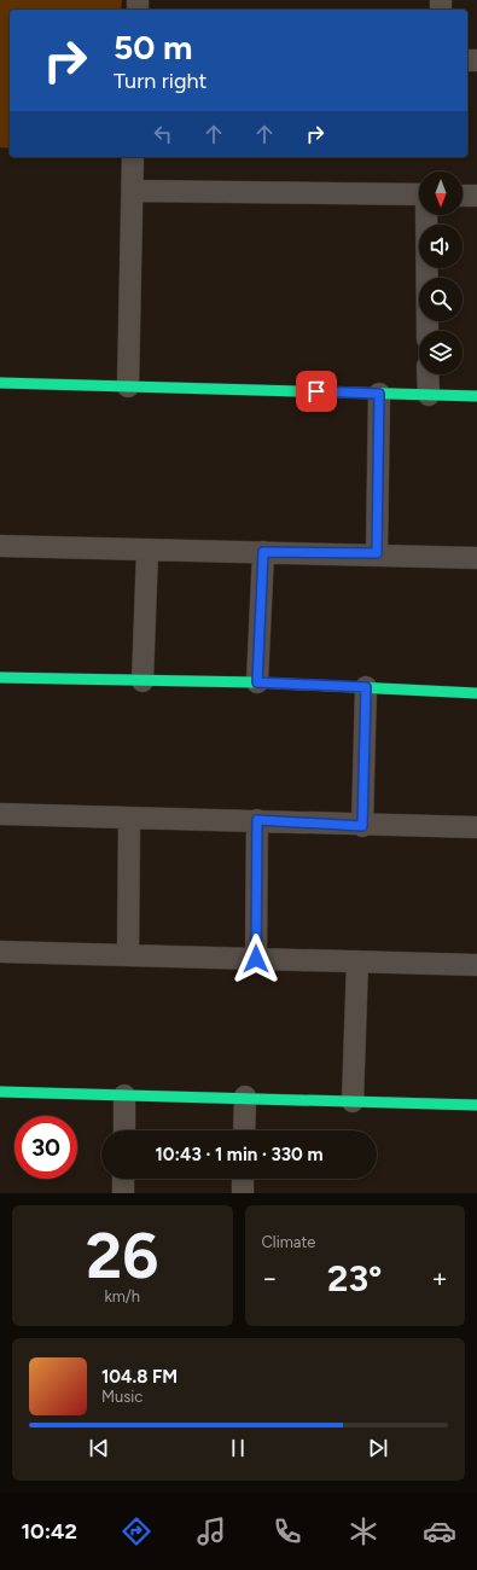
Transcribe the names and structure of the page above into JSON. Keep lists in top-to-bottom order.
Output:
{
  "north": "bottom",
  "page": {
    "turn": ["50 m", "Turn right"],
    "limit": "30",
    "trip": "10:43 · 1 min · 330 m",
    "tile": [
      ["26", "km/h"],
      "Climate"
    ],
    "heat": ["−", "23°", "+"],
    "song": ["104.8 FM", "Music"],
    "tabs": "10:42"
  }
}
